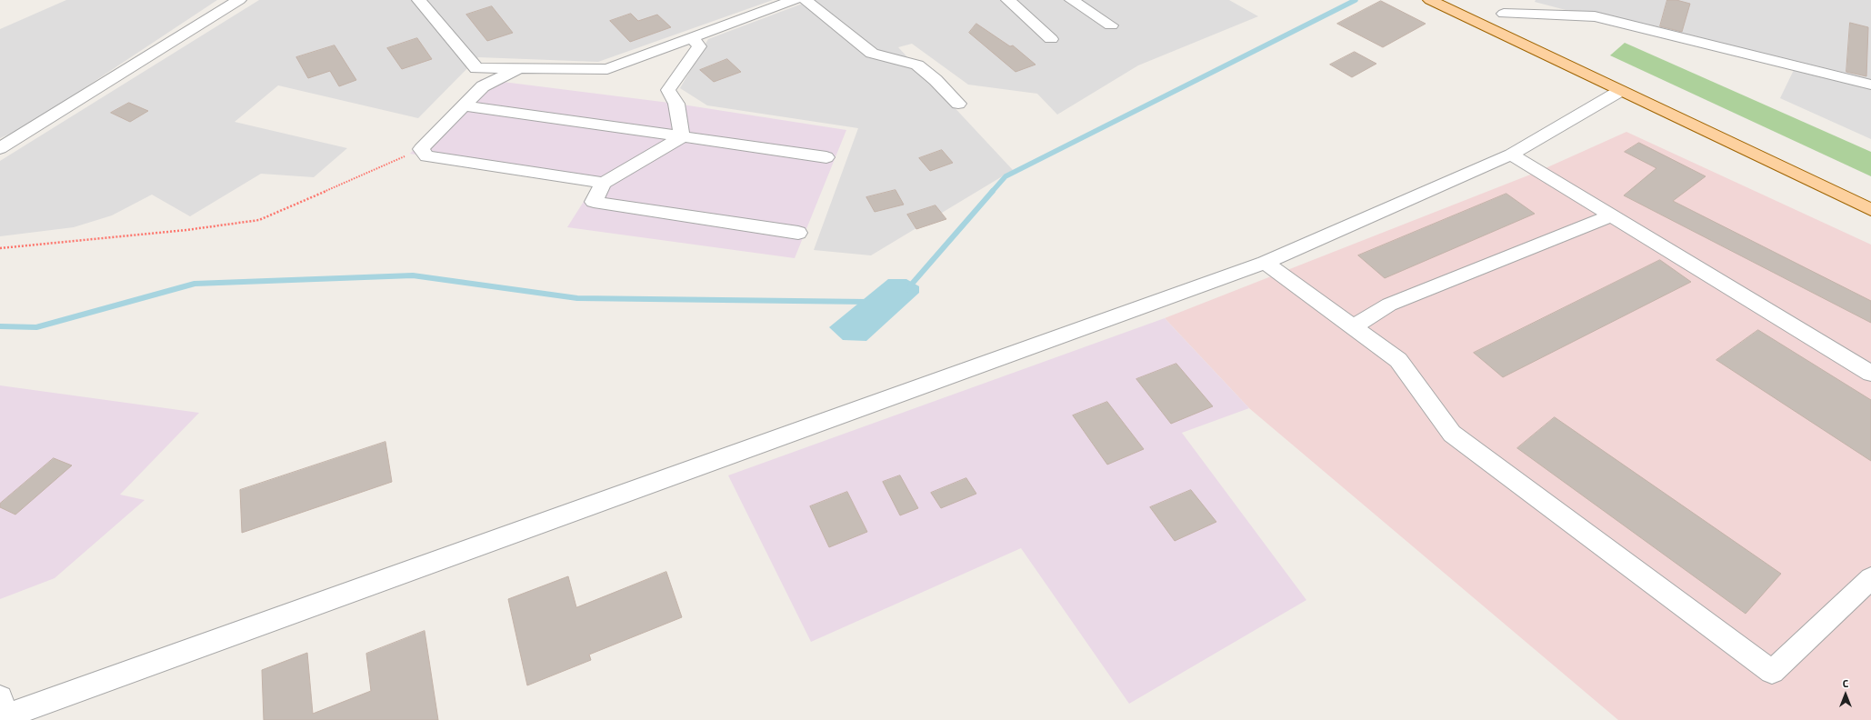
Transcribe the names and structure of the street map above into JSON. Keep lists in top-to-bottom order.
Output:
{
  "north": "top"
}
